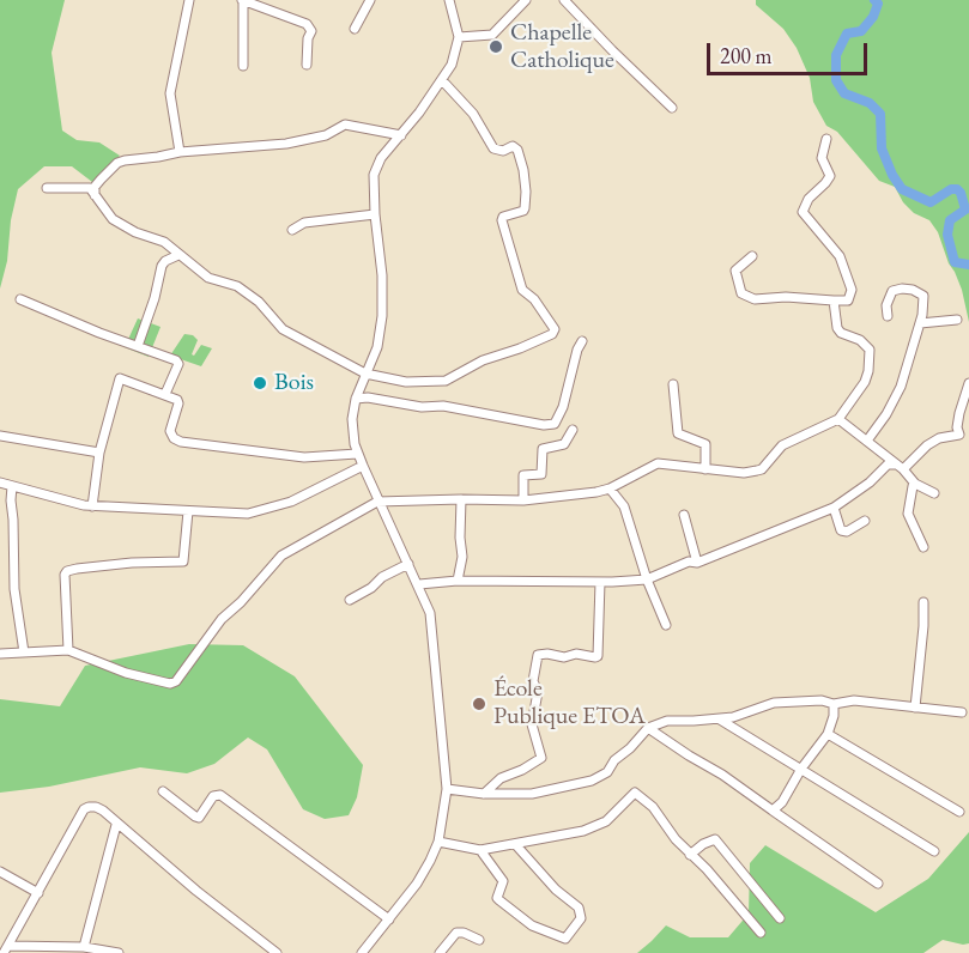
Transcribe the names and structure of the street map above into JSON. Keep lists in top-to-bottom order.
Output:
{
  "places": ["Chapelle Catholique", "Bois", "École Publique ETOA"],
  "scale_bar": "200 m"
}
